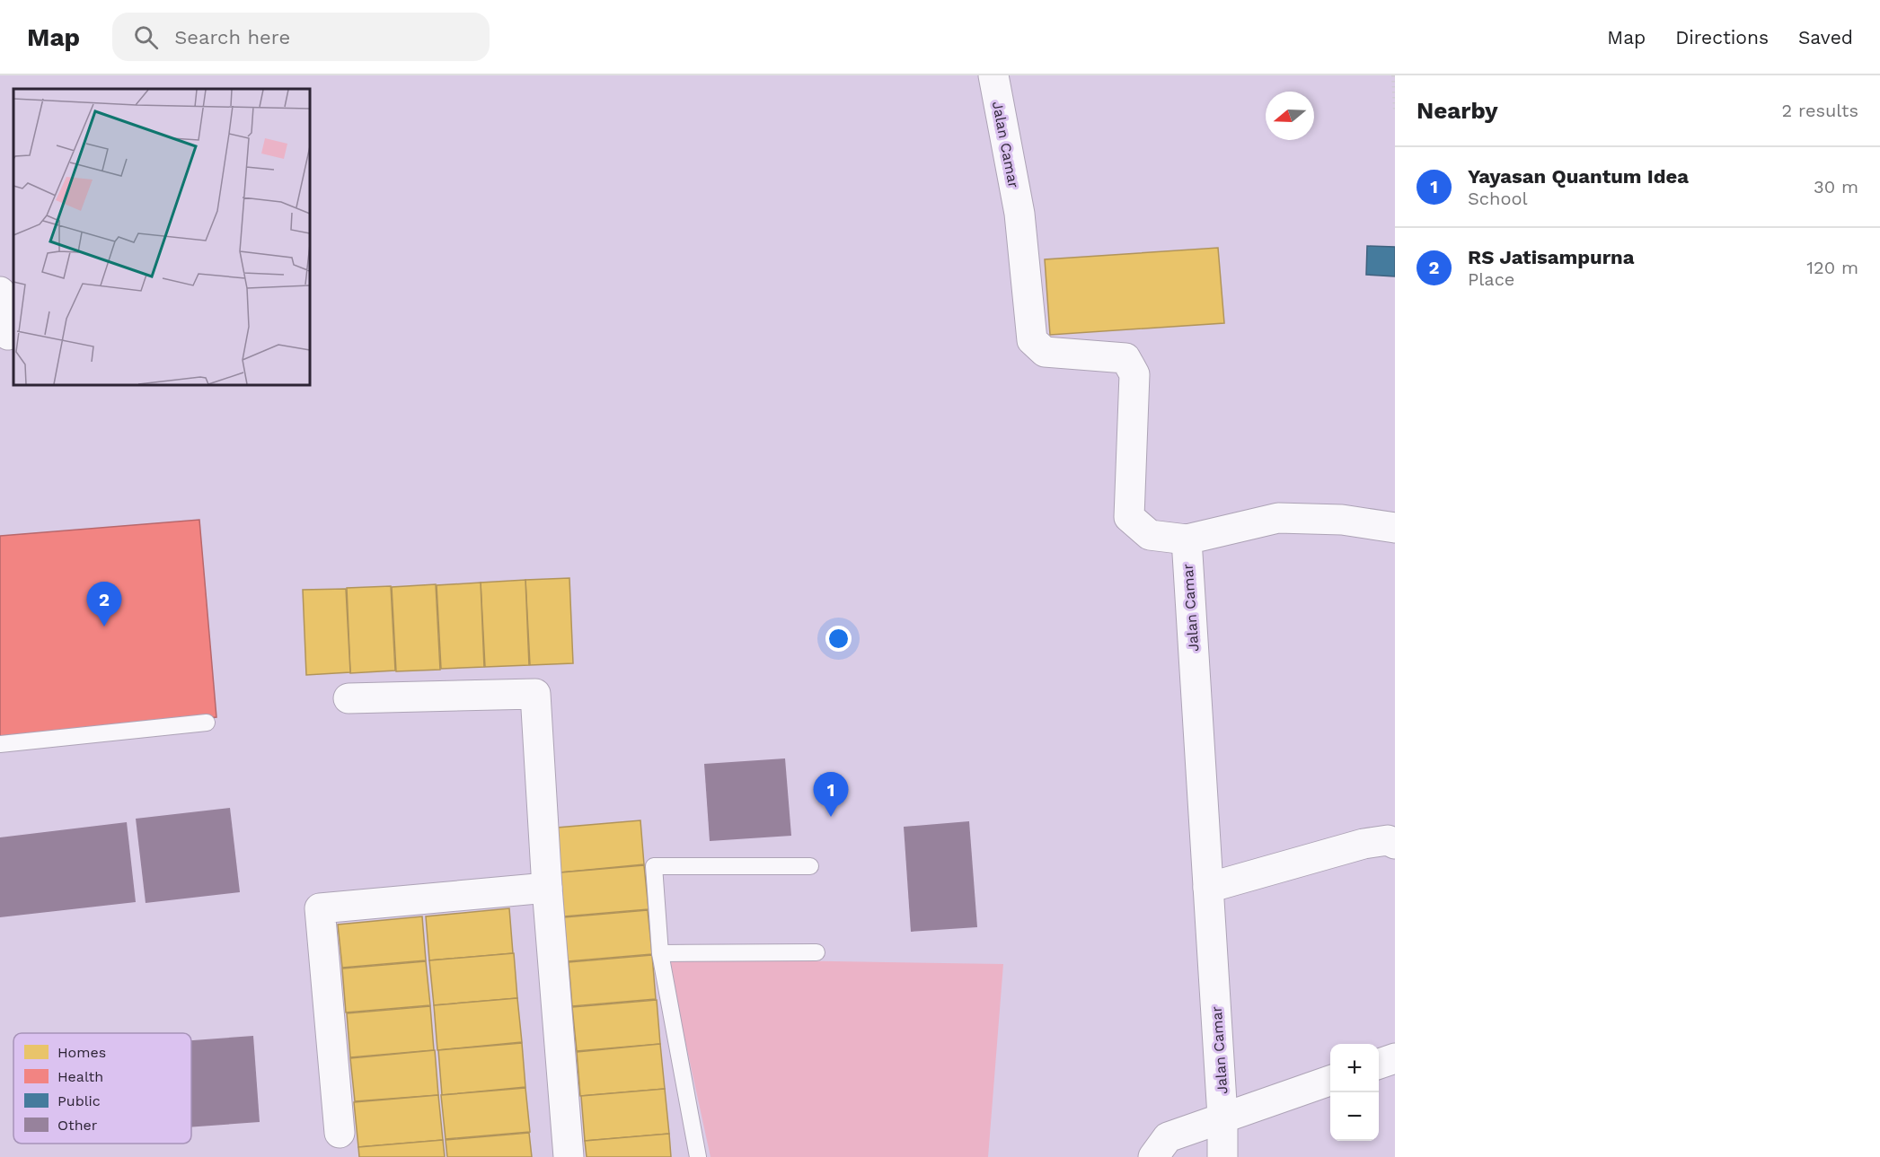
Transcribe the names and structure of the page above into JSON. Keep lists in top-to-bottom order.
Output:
{
  "streets": {
    "street": ["Jalan Camar"]
  },
  "legend": [
    "Homes",
    "Health",
    "Public",
    "Other"
  ],
  "north": "left",
  "page": {
    "header": "Map",
    "search": "Search here",
    "nav": ["Map", "Directions", "Saved"],
    "heading": ["Nearby", "2 results"],
    "list": [
      {
        "mark": "1",
        "name": "Yayasan Quantum Idea",
        "note": "School",
        "value": "30 m"
      },
      {
        "mark": "2",
        "name": "RS Jatisampurna",
        "note": "Place",
        "value": "120 m"
      }
    ],
    "pins": ["2", "1"],
    "map_buttons": ["+", "−"]
  }
}
